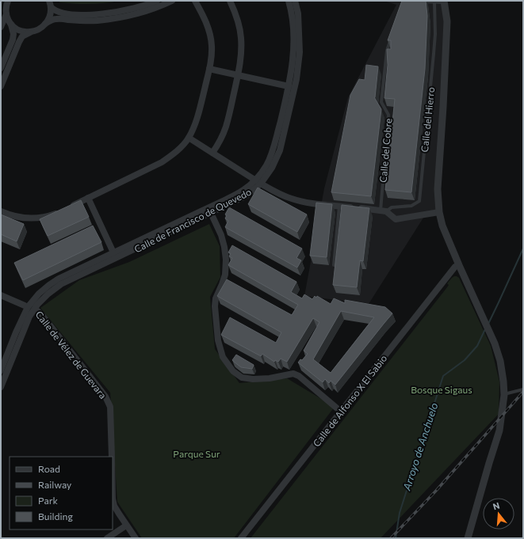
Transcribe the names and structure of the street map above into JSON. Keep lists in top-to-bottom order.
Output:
{
  "streets": {
    "street": ["Calle de Francisco de Quevedo", "Calle de Vélez de Guevara", "Calle de Alfonso X El Sabio"],
    "lane": ["Calle del Hierro", "Calle del Cobre"]
  },
  "crossings": [
    ["Calle del Hierro", "Calle del Cobre"],
    ["Calle de Francisco de Quevedo", "Calle de Vélez de Guevara"]
  ],
  "water": ["Arroyo de Anchuelo"],
  "parks": ["Bosque Sigaus", "Parque Sur"],
  "legend": [
    "Road",
    "Railway",
    "Park",
    "Building"
  ],
  "north": "top"
}
